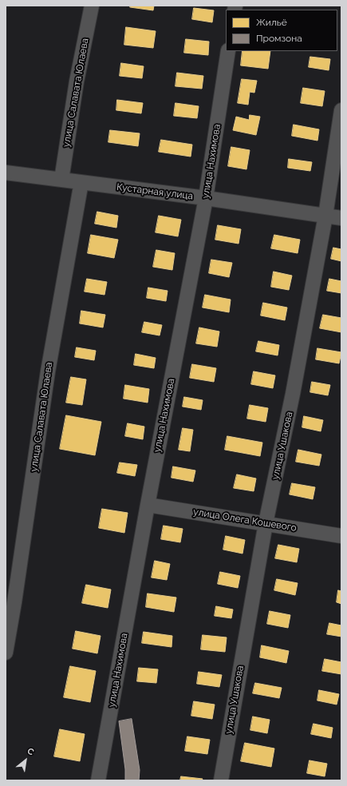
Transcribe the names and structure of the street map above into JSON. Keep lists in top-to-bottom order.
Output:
{
  "streets": {
    "street": [
      "улица Салавата Юлаева",
      "улица Нахимова",
      "Кустарная улица",
      "улица Ушакова",
      "улица Олега Кошевого"
    ]
  },
  "crossings": [
    ["улица Салавата Юлаева", "Кустарная улица"],
    ["улица Нахимова", "Кустарная улица"],
    ["улица Нахимова", "улица Олега Кошевого"],
    ["Кустарная улица", "улица Ушакова"],
    ["улица Ушакова", "улица Олега Кошевого"]
  ],
  "legend": ["Жильё", "Промзона"],
  "north": "top right"
}
